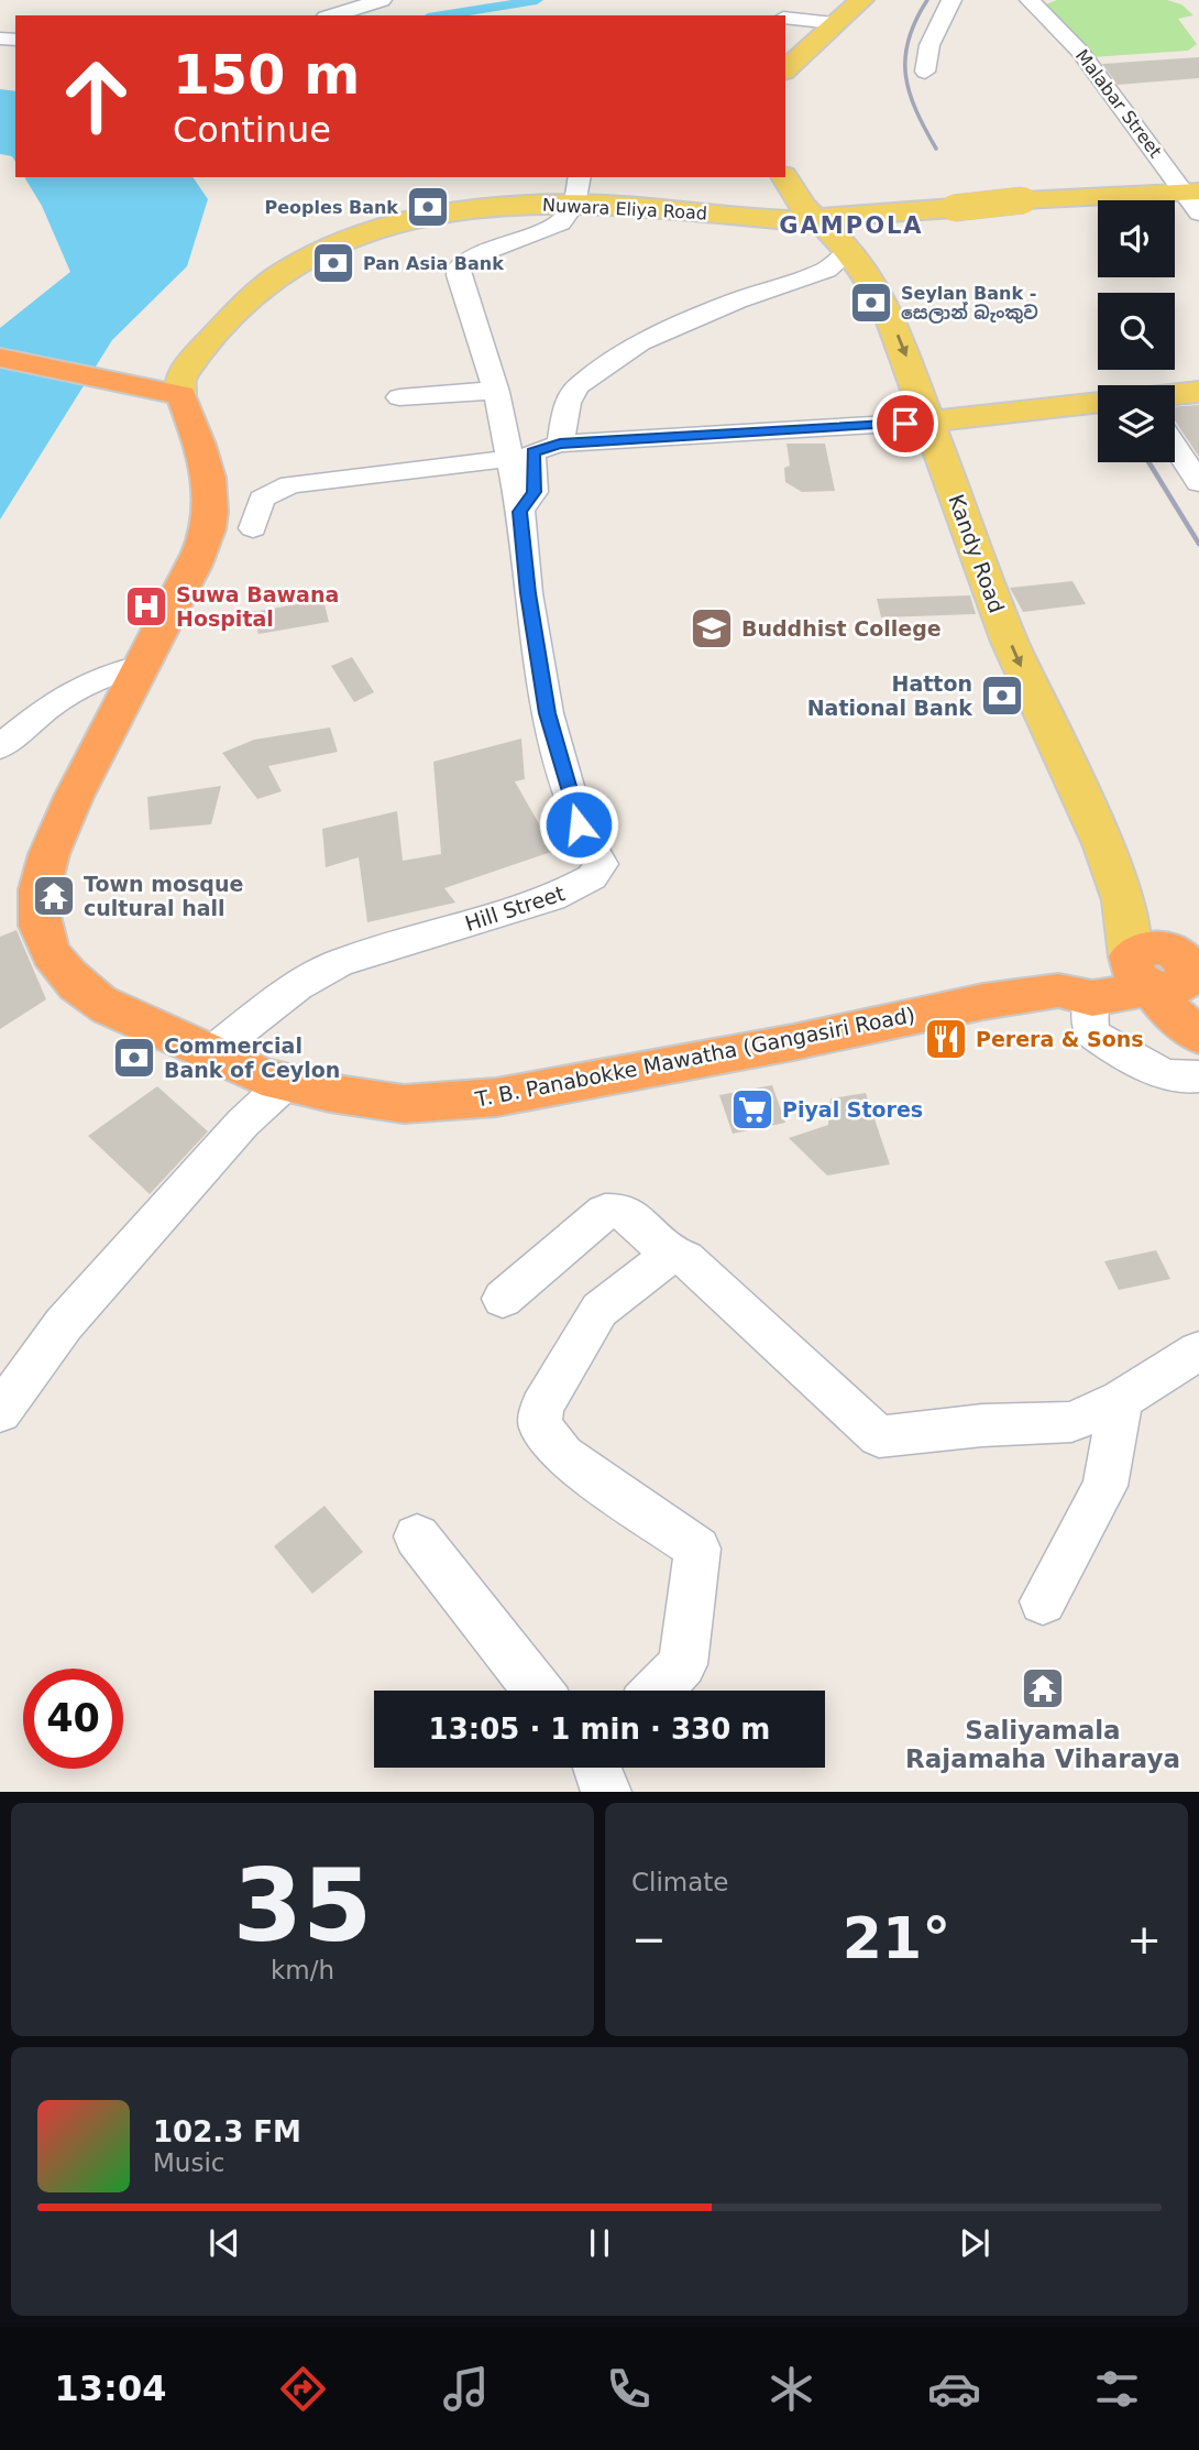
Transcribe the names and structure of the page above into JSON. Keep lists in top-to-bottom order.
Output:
{
  "streets": {
    "highway": ["T. B. Panabokke Mawatha (Gangasiri Road)"],
    "main road": ["Nuwara Eliya Road", "Kandy Road"],
    "street": ["Malabar Street", "Hill Street"]
  },
  "crossings": [
    ["Malabar Street", "Nuwara Eliya Road"],
    ["Nuwara Eliya Road", "Kandy Road"],
    ["Nuwara Eliya Road", "Hill Street"],
    ["Nuwara Eliya Road", "T. B. Panabokke Mawatha (Gangasiri Road)"],
    ["Kandy Road", "T. B. Panabokke Mawatha (Gangasiri Road)"],
    ["Hill Street", "T. B. Panabokke Mawatha (Gangasiri Road)"]
  ],
  "one_way": ["Kandy Road"],
  "districts": ["GAMPOLA"],
  "places": {
    "bank": [
      "Peoples Bank",
      "Pan Asia Bank",
      "Seylan Bank - සෙලාන් බැංකුව",
      "Hatton National Bank",
      "Commercial Bank of Ceylon"
    ],
    "hospital": ["Suwa Bawana Hospital"],
    "school or university": ["Buddhist College"],
    "temple": ["Town mosque cultural hall", "Saliyamala Rajamaha Viharaya"],
    "restaurant": ["Perera & Sons"],
    "supermarket": ["Piyal Stores"]
  },
  "page": {
    "turn": ["150 m", "Continue"],
    "limit": "40",
    "trip": "13:05 · 1 min · 330 m",
    "tile": [
      ["35", "km/h"],
      "Climate"
    ],
    "heat": ["−", "21°", "+"],
    "song": ["102.3 FM", "Music"],
    "tabs": "13:04"
  }
}
